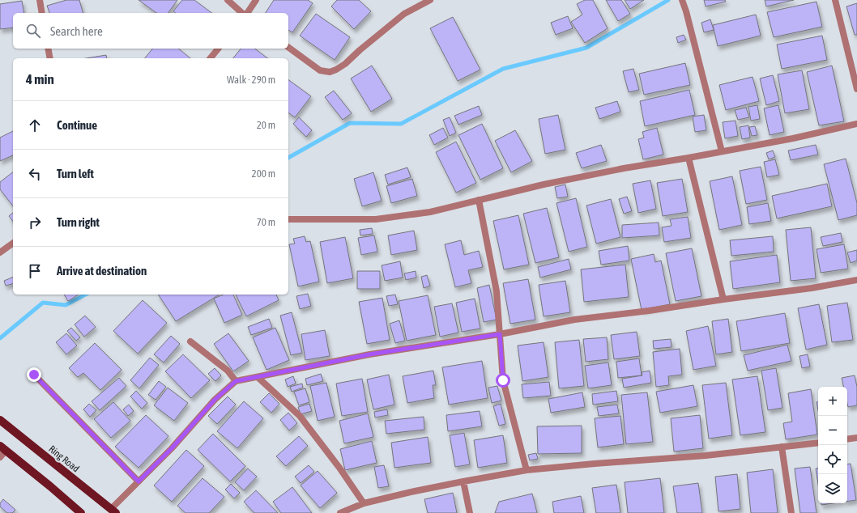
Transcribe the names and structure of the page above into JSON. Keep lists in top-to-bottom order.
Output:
{
  "streets": {
    "main road": ["Ring Road"]
  },
  "page": {
    "search": "Search here",
    "heading": ["4 min", "Walk · 290 m"],
    "list": [
      ["Continue", "20 m"],
      ["Turn left", "200 m"],
      ["Turn right", "70 m"],
      "Arrive at destination"
    ],
    "map_buttons": ["+", "−"]
  }
}
